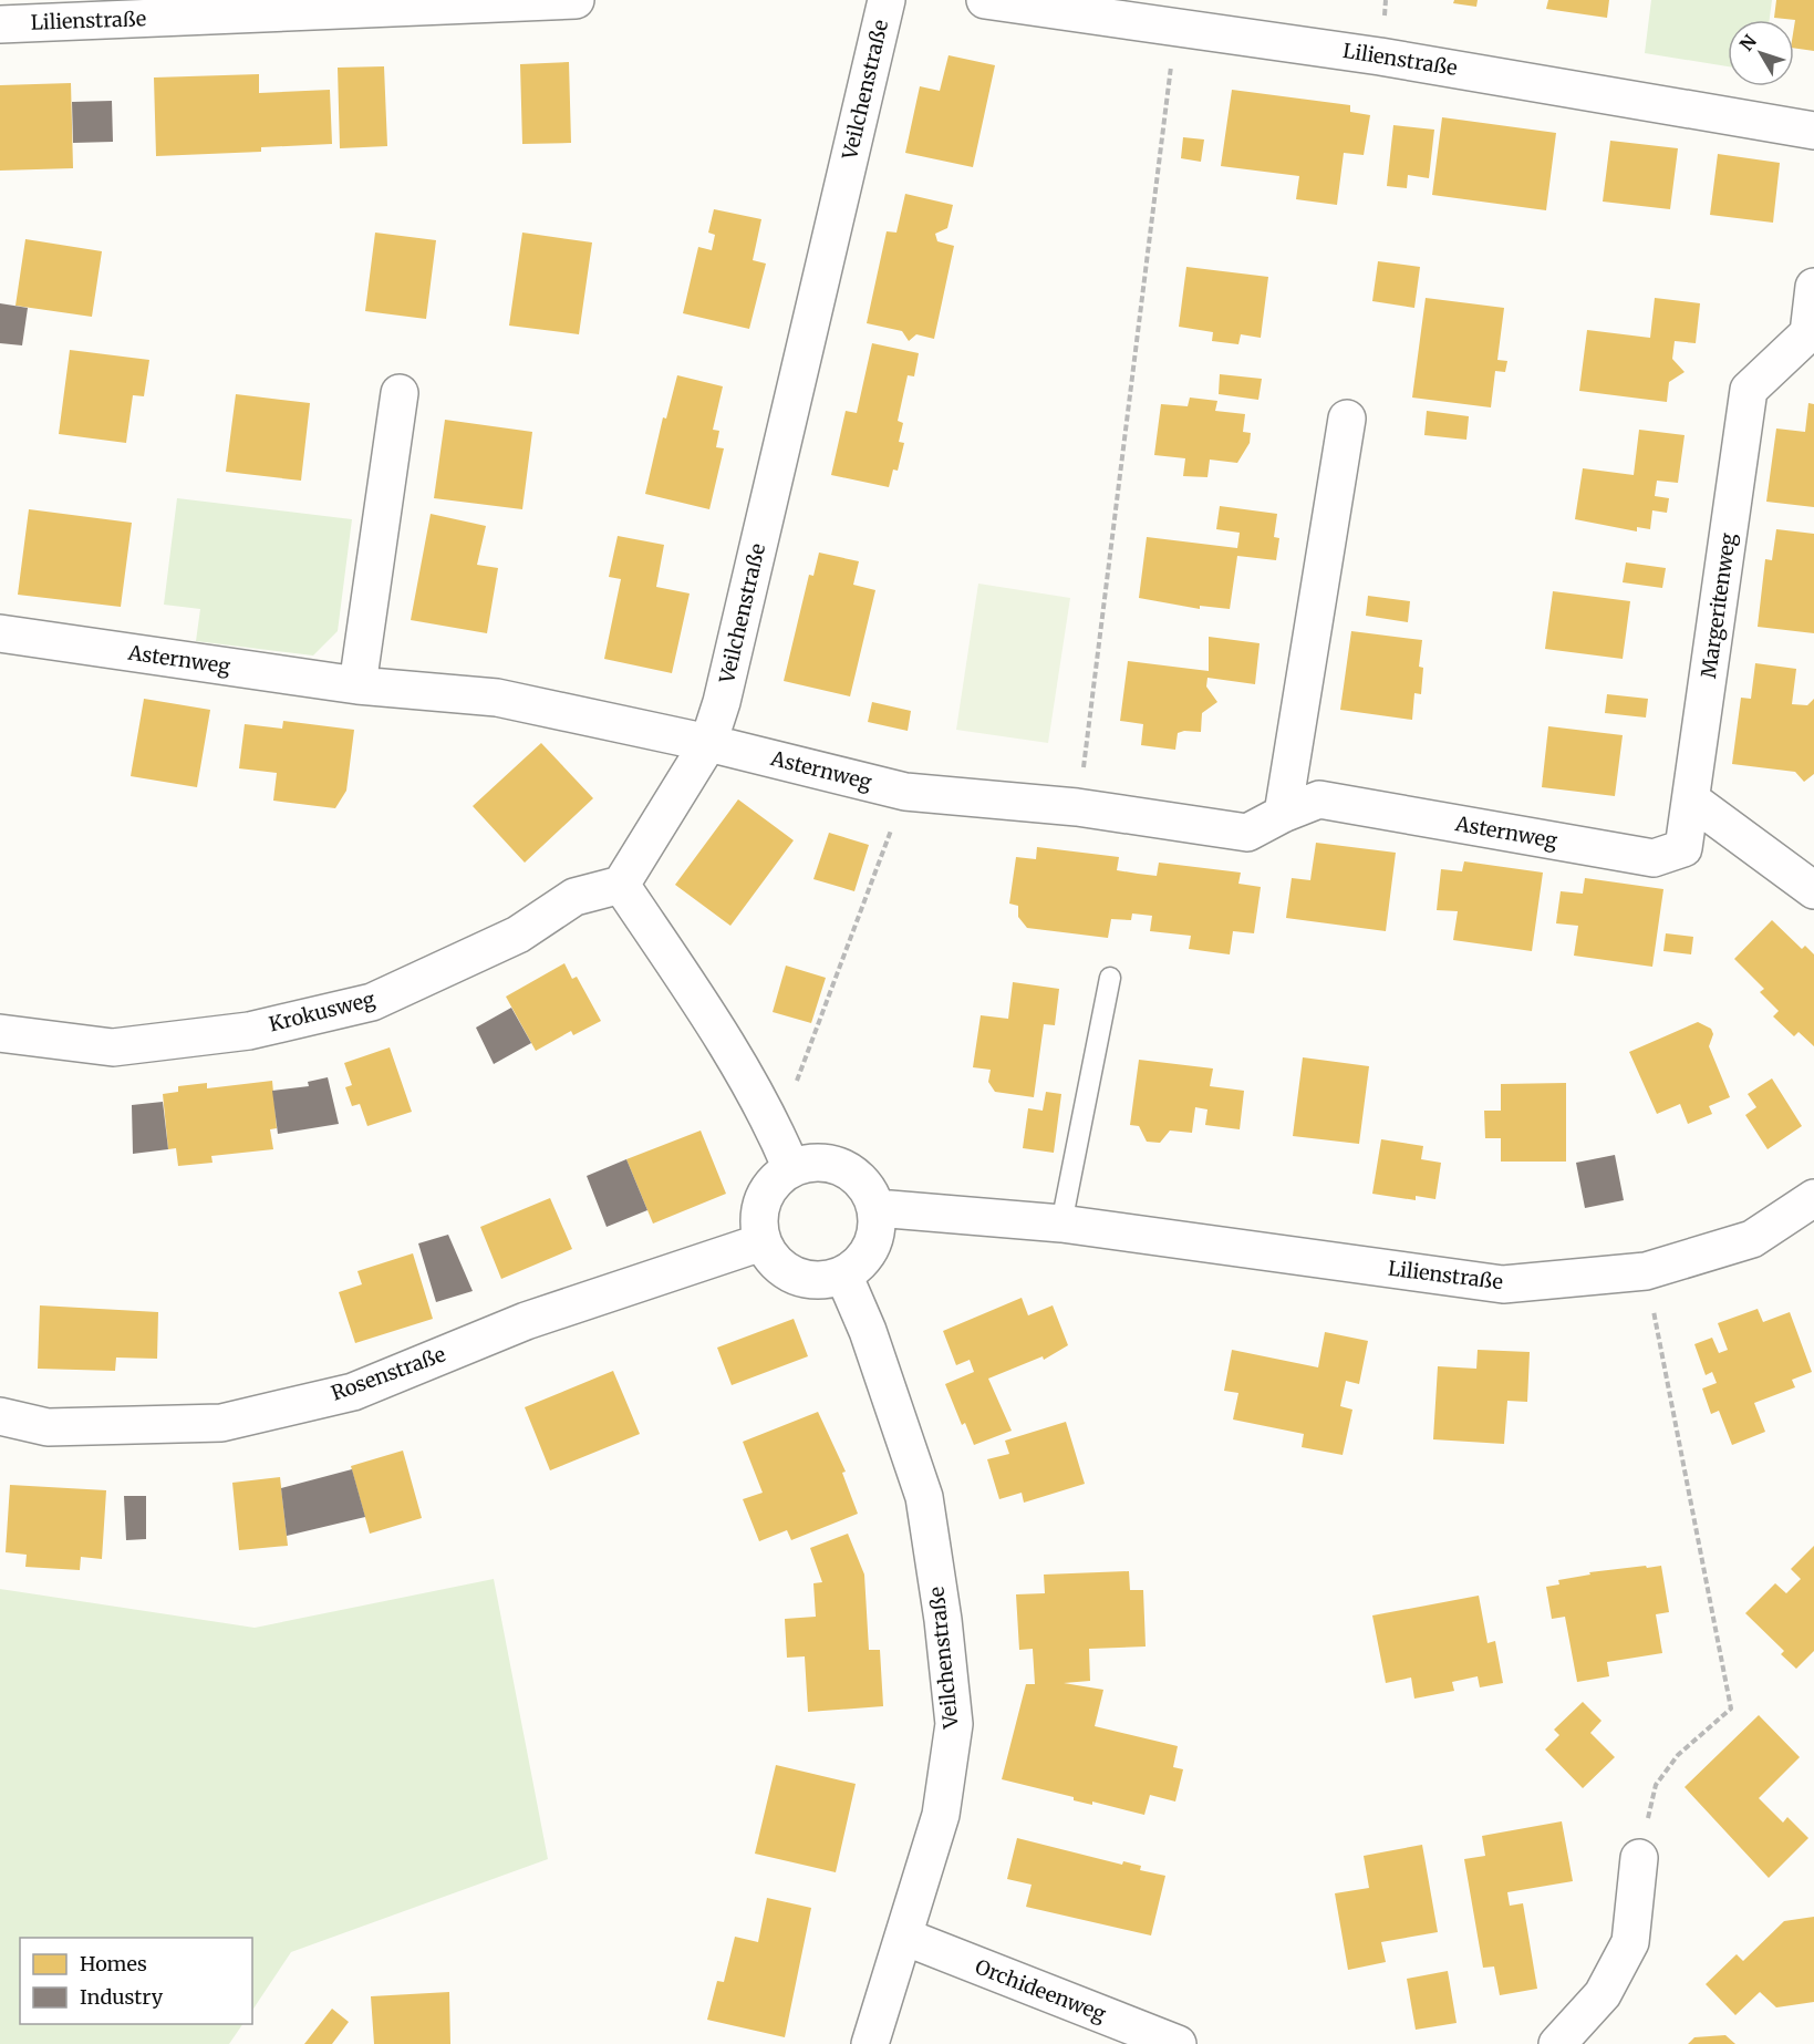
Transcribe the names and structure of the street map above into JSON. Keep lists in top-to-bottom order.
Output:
{
  "streets": {
    "street": [
      "Lilienstraße",
      "Veilchenstraße",
      "Margeritenweg",
      "Asternweg",
      "Krokusweg",
      "Rosenstraße",
      "Orchideenweg"
    ]
  },
  "crossings": [
    ["Lilienstraße", "Veilchenstraße"],
    ["Lilienstraße", "Rosenstraße"],
    ["Veilchenstraße", "Asternweg"],
    ["Veilchenstraße", "Krokusweg"],
    ["Veilchenstraße", "Rosenstraße"],
    ["Veilchenstraße", "Orchideenweg"],
    ["Margeritenweg", "Asternweg"]
  ],
  "legend": ["Homes", "Industry"],
  "north": "top left"
}
